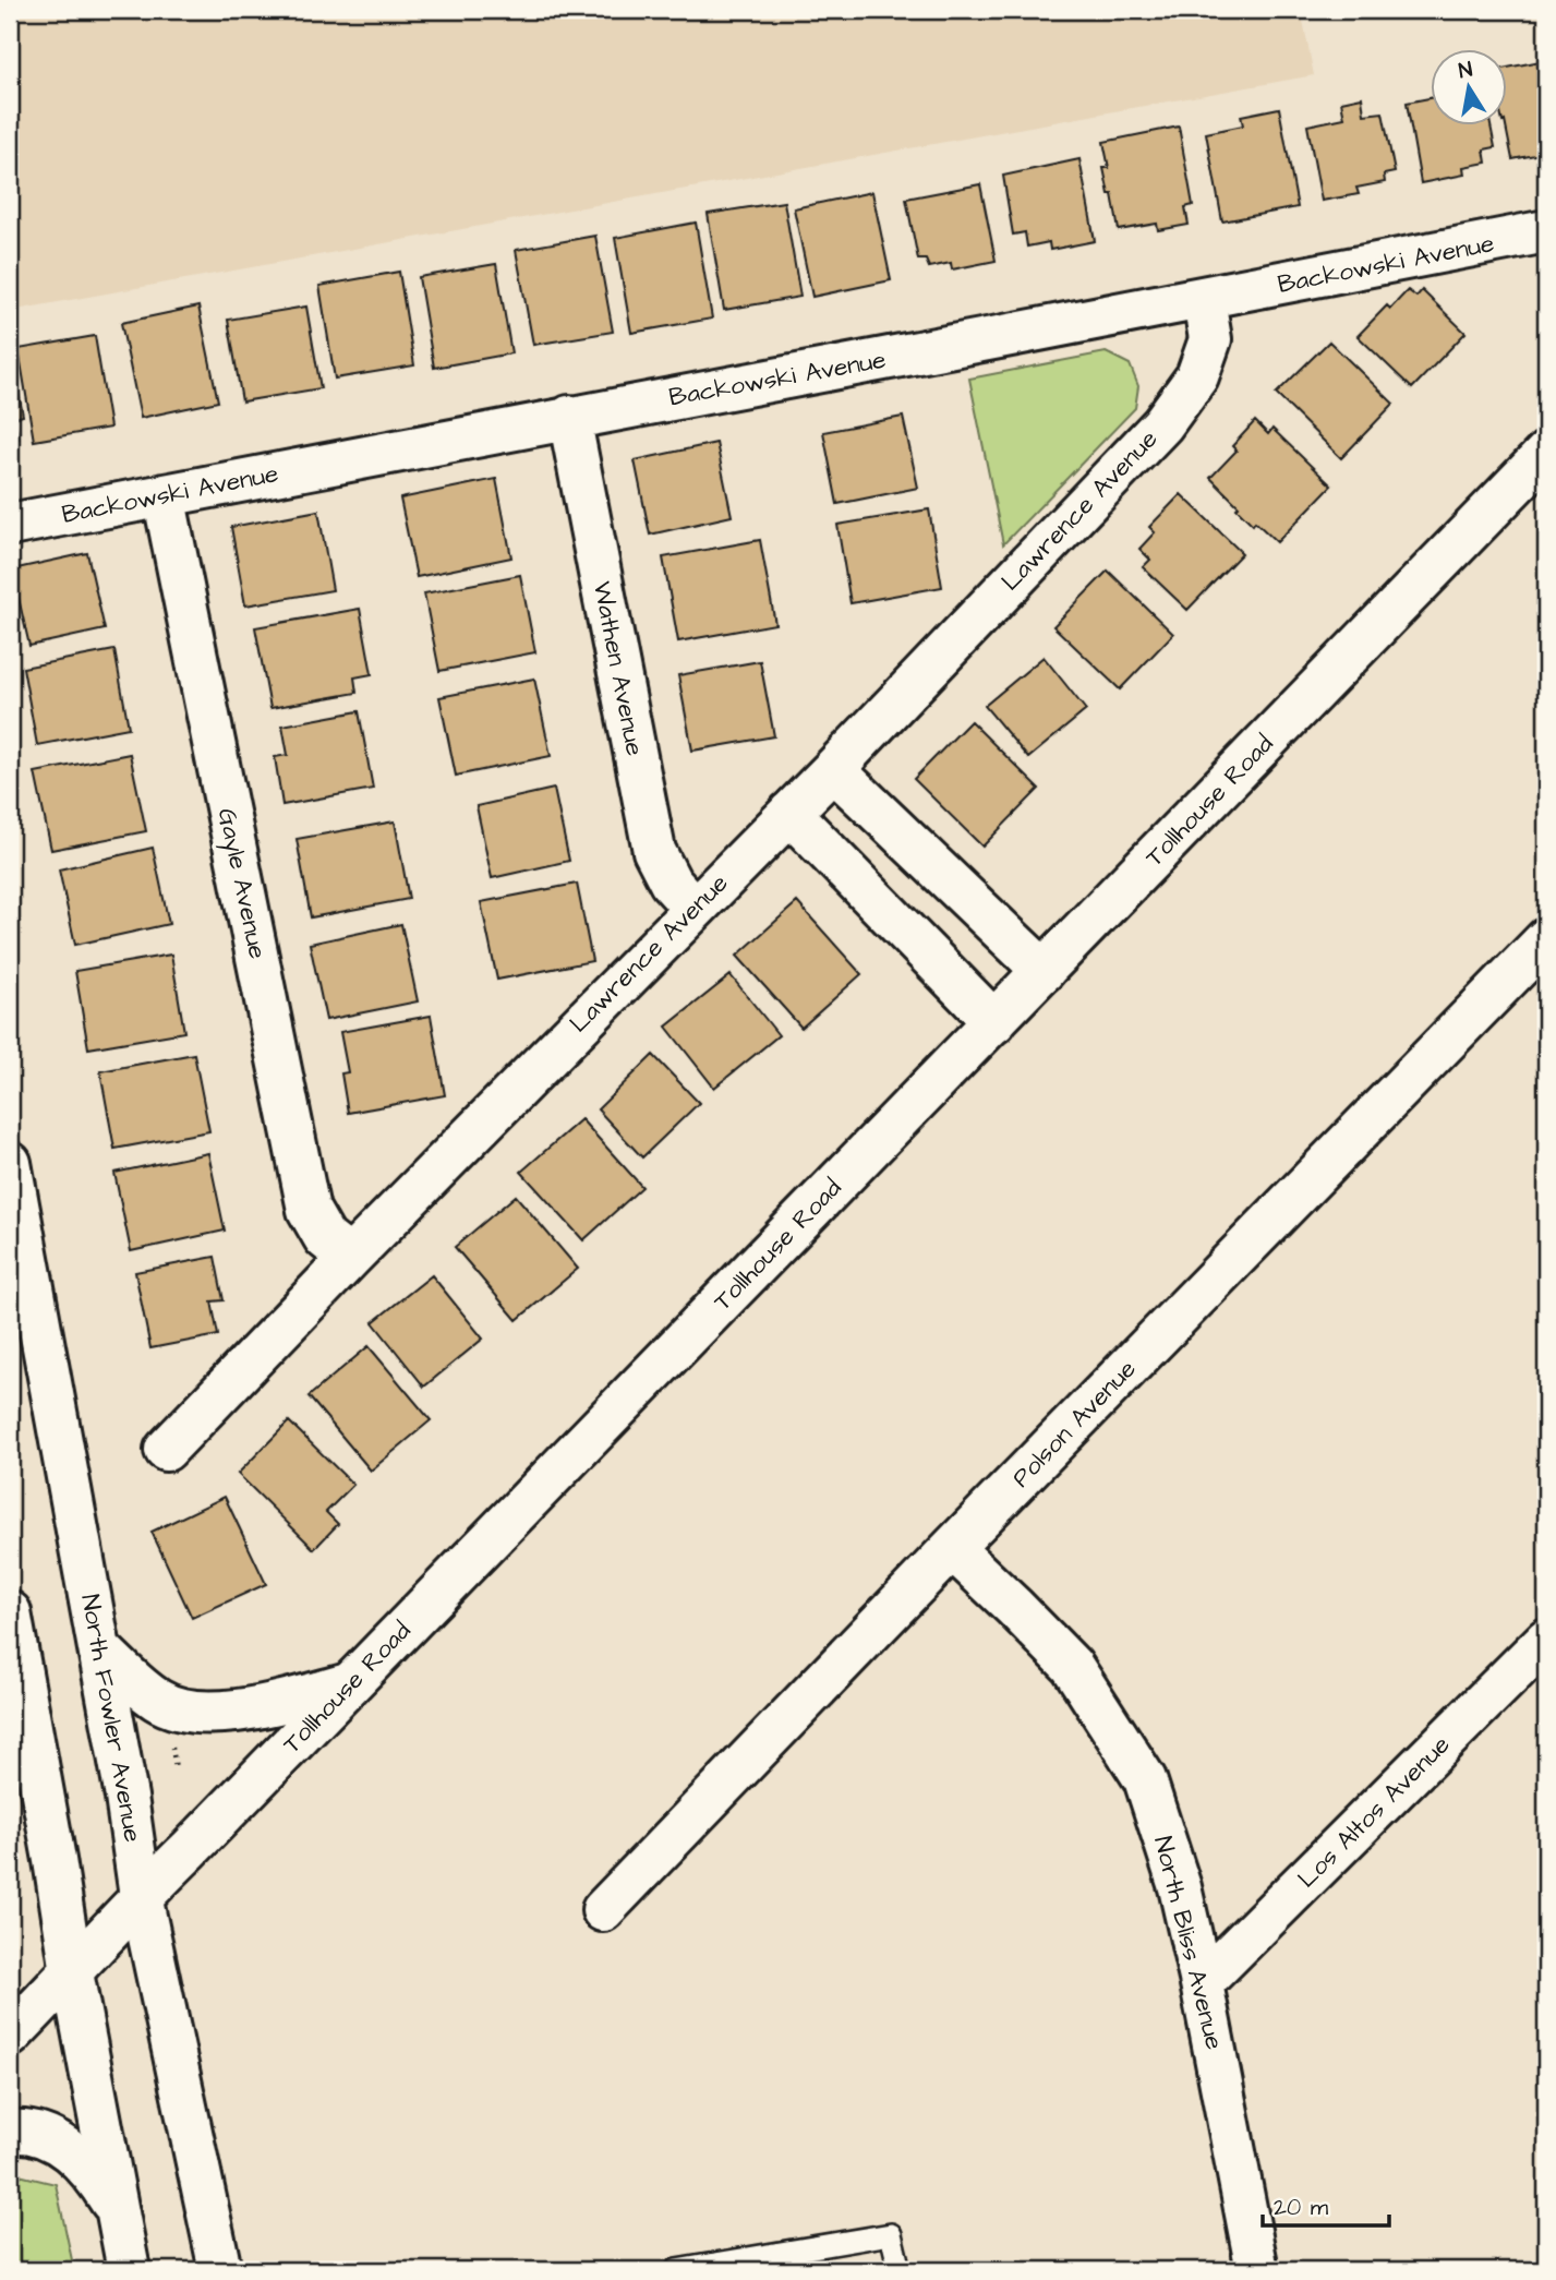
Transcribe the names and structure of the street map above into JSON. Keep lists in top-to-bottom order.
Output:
{
  "streets": {
    "street": [
      "Backowski Avenue",
      "Lawrence Avenue",
      "Wathen Avenue",
      "Tollhouse Road",
      "Gayle Avenue",
      "Polson Avenue",
      "North Fowler Avenue",
      "Los Altos Avenue",
      "North Bliss Avenue"
    ]
  },
  "crossings": [
    ["Backowski Avenue", "Lawrence Avenue"],
    ["Backowski Avenue", "Wathen Avenue"],
    ["Backowski Avenue", "Gayle Avenue"],
    ["Lawrence Avenue", "Wathen Avenue"],
    ["Lawrence Avenue", "Gayle Avenue"],
    ["Tollhouse Road", "North Fowler Avenue"],
    ["Polson Avenue", "North Bliss Avenue"],
    ["Los Altos Avenue", "North Bliss Avenue"]
  ],
  "scale_bar": "20 m",
  "north": "top"
}
